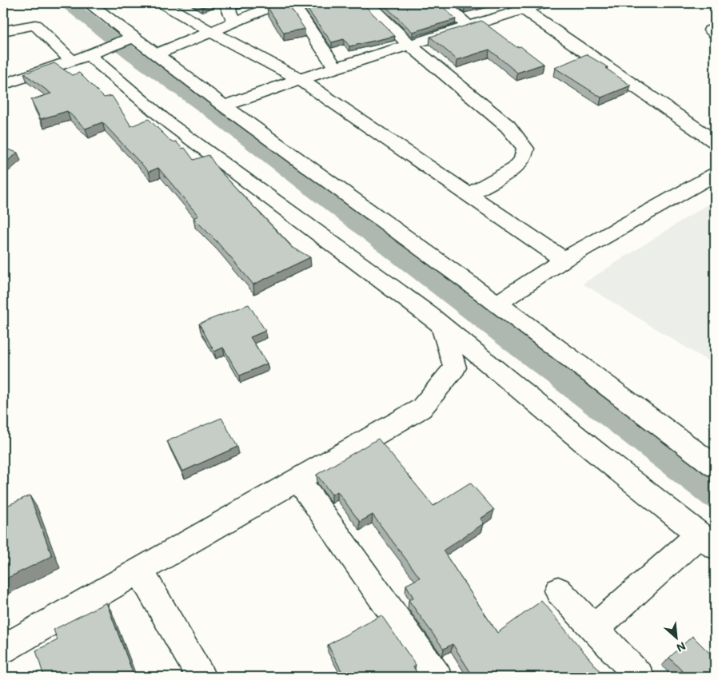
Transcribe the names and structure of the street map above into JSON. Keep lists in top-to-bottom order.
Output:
{
  "north": "bottom right"
}
